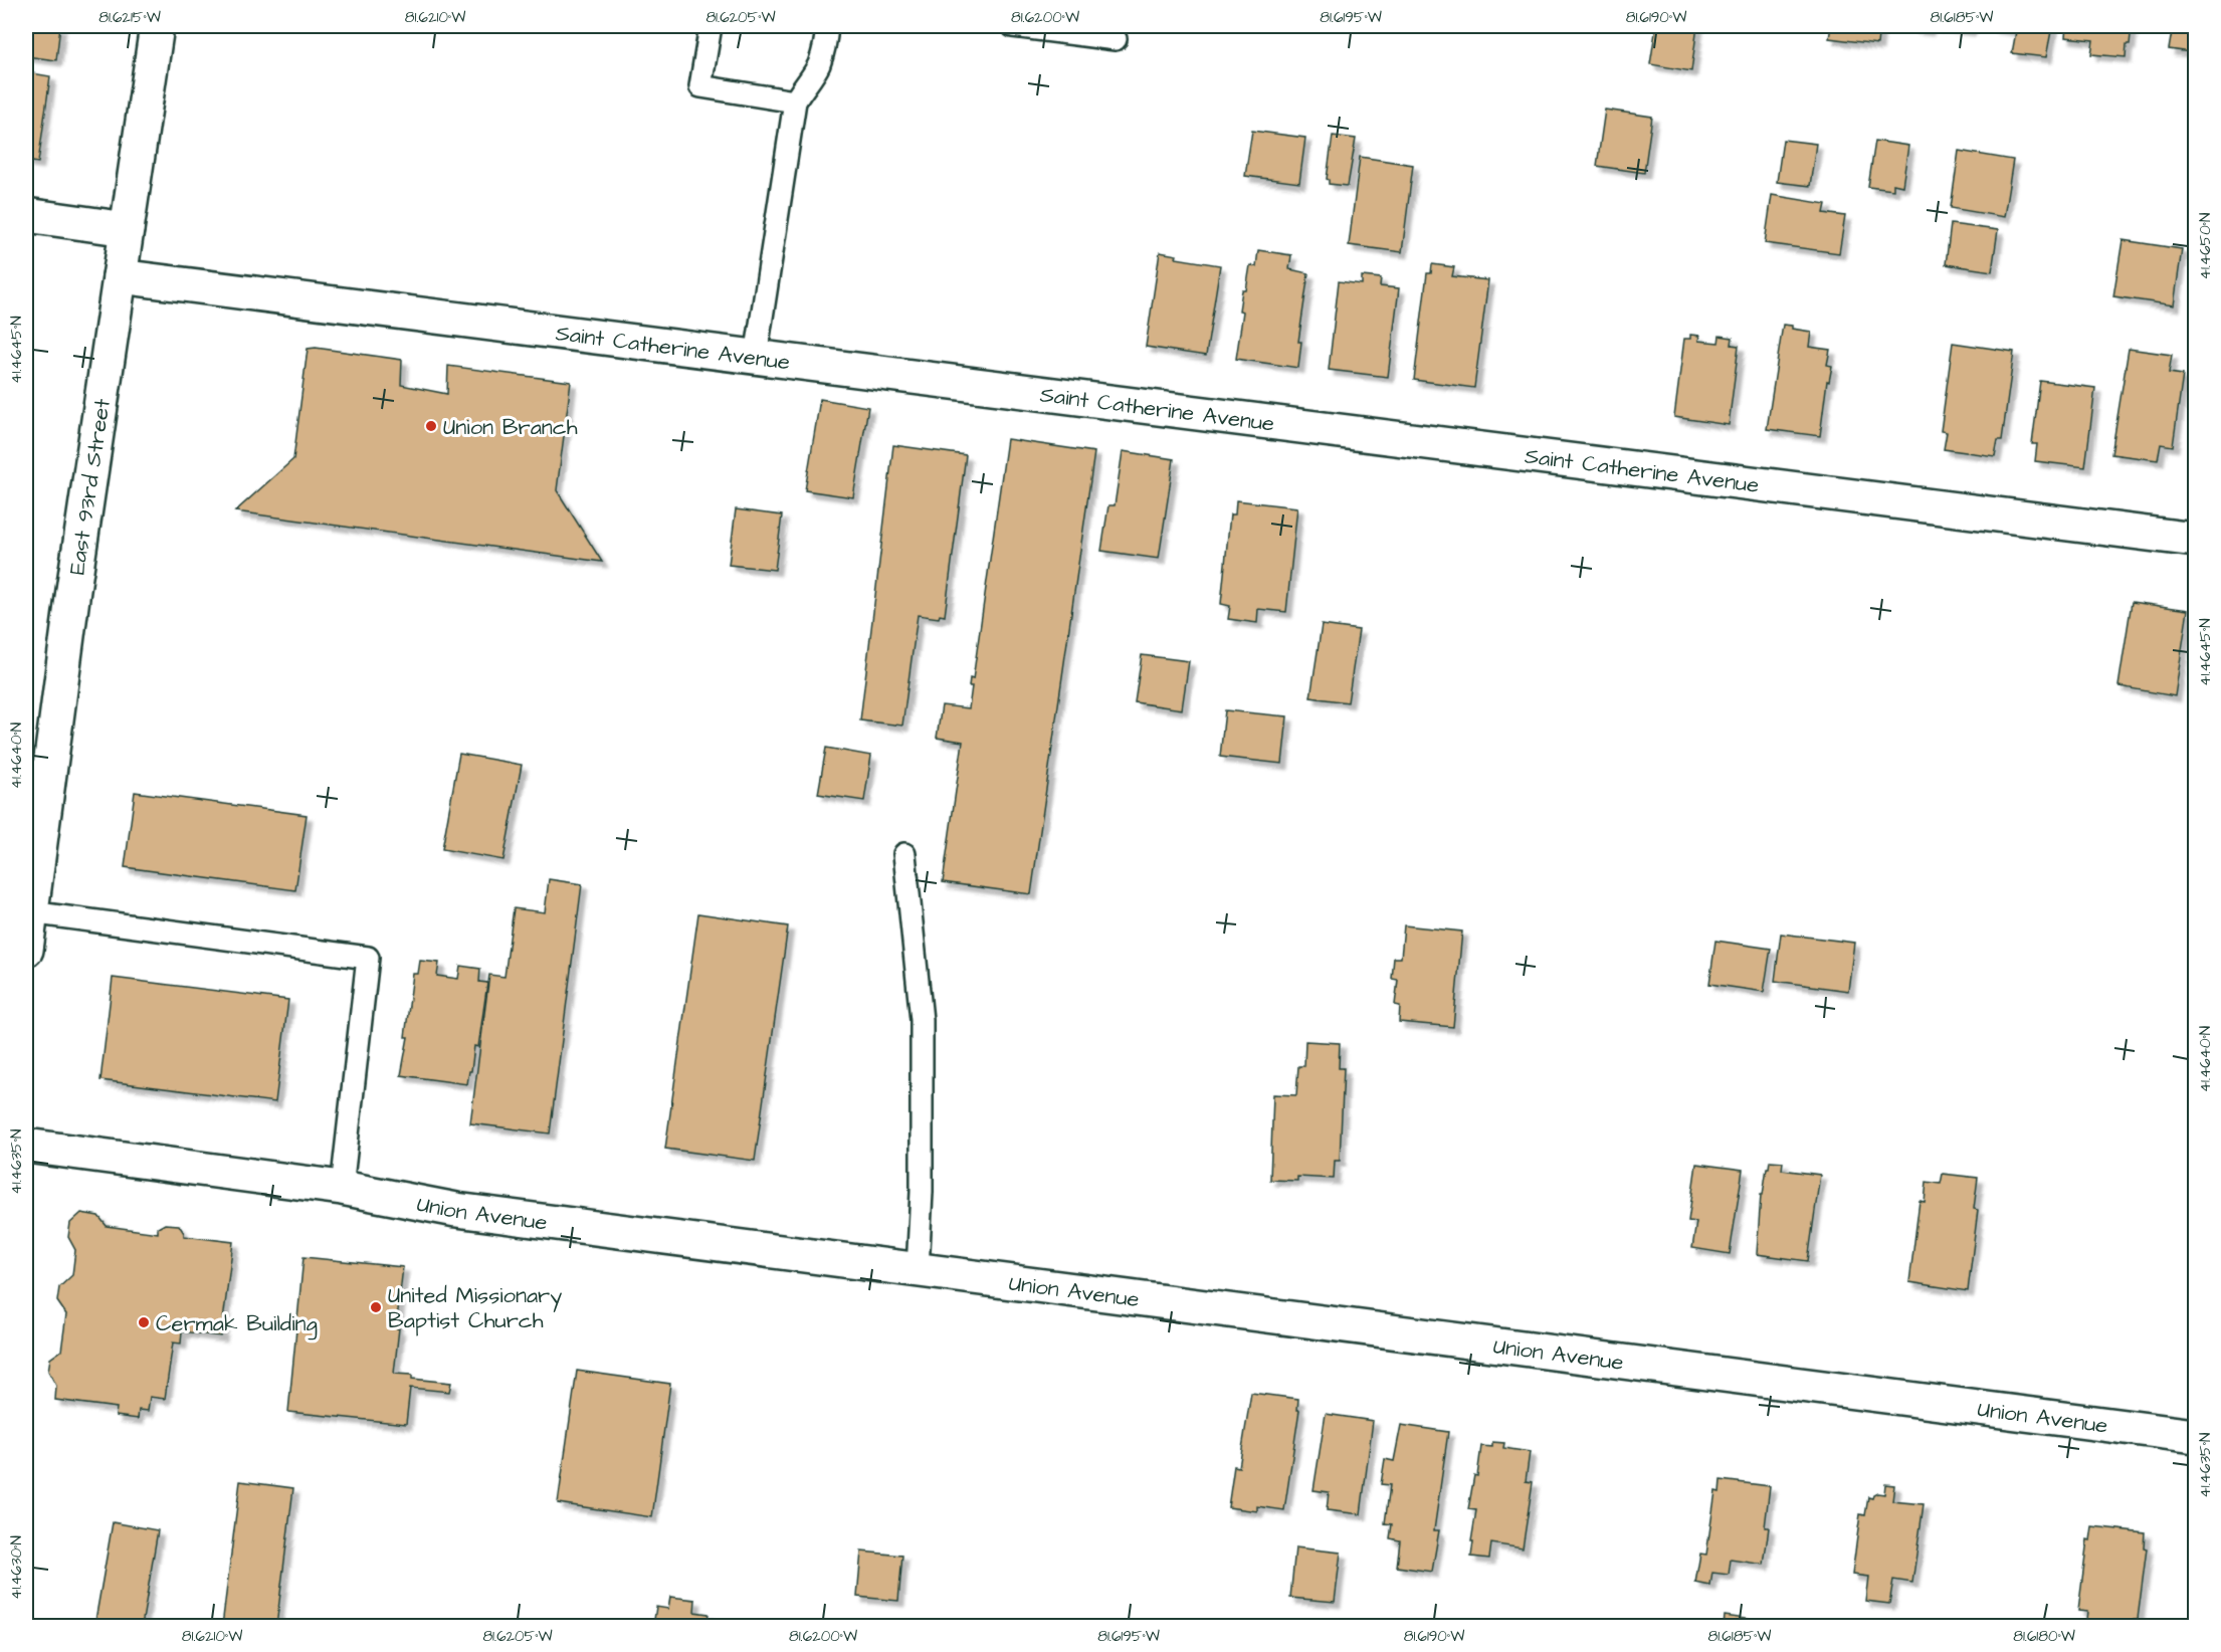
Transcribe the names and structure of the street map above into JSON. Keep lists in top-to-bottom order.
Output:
{
  "streets": {
    "main road": ["Saint Catherine Avenue", "East 93rd Street", "Union Avenue"]
  },
  "crossings": [
    ["Saint Catherine Avenue", "East 93rd Street"]
  ],
  "places": ["Union Branch", "United Missionary Baptist Church", "Cermak Building"],
  "coordinates": [
    "81.6215°W",
    "81.6210°W",
    "81.6205°W",
    "81.6200°W",
    "81.6195°W",
    "81.6190°W",
    "81.6185°W",
    "41.4650°N",
    "41.4645°N",
    "41.4640°N",
    "41.4635°N",
    "41.4630°N",
    "81.6180°W"
  ]
}
